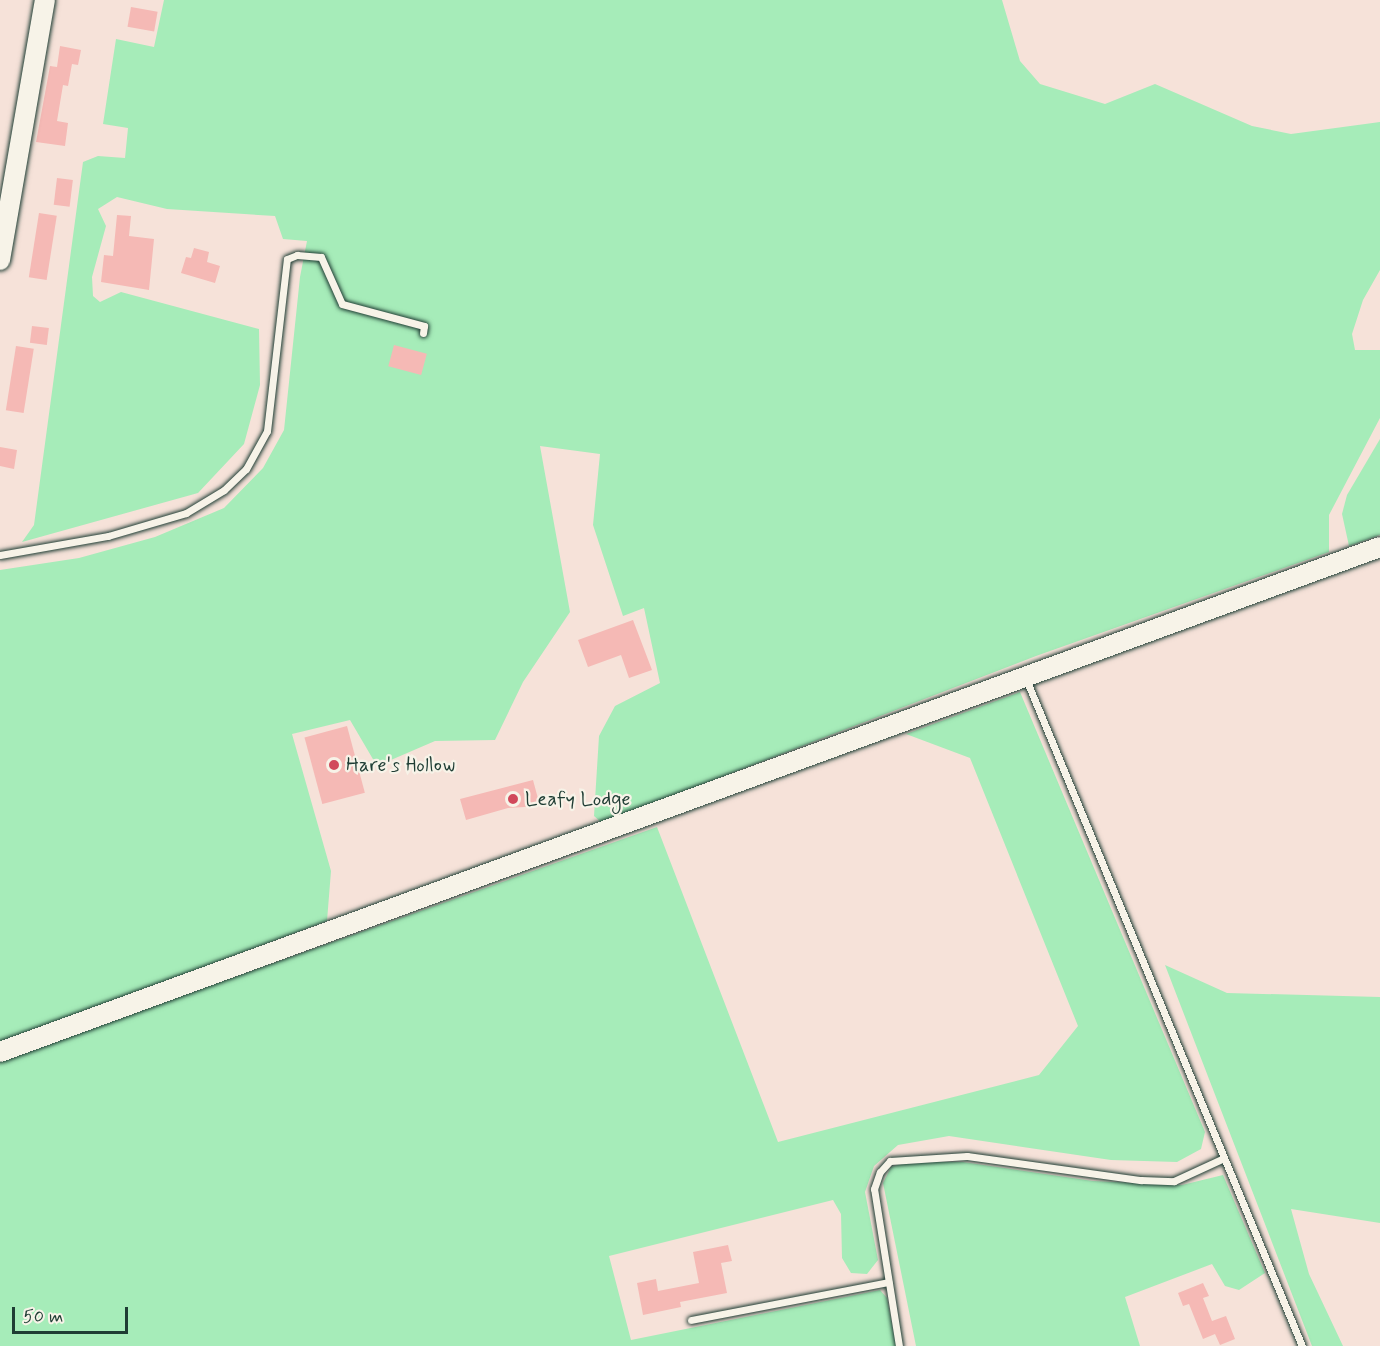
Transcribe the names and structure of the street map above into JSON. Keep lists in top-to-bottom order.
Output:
{
  "places": ["Hare's Hollow", "Leafy Lodge"],
  "scale_bar": "50 m"
}
